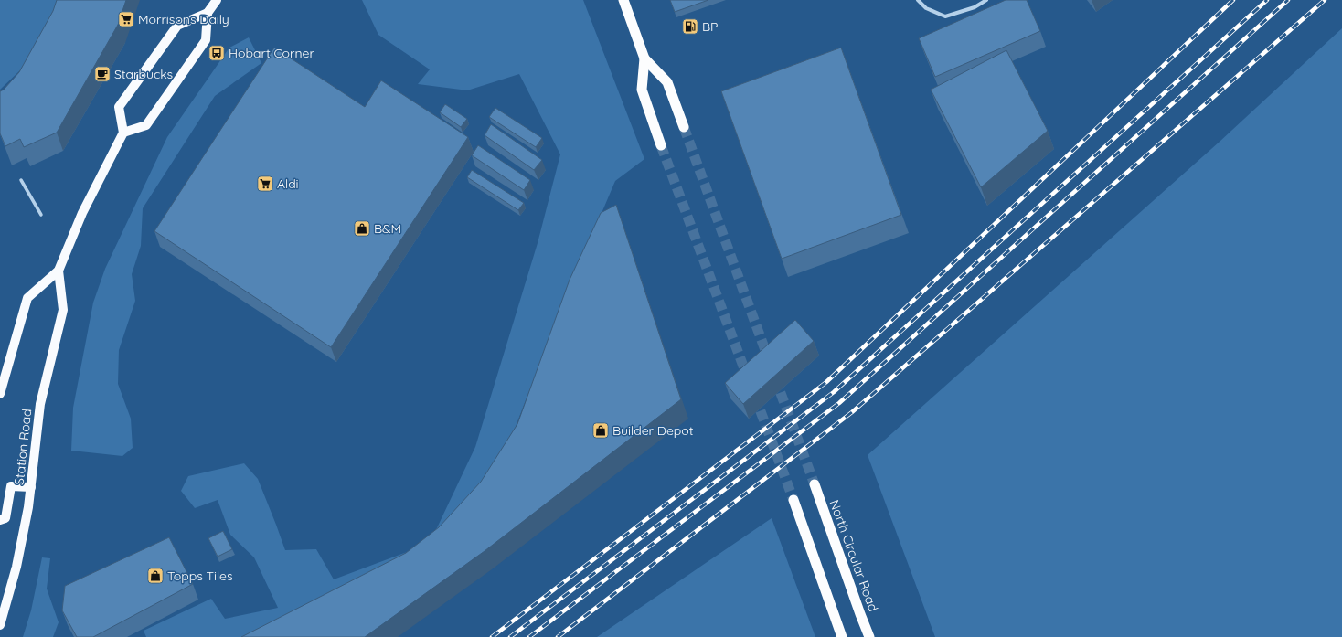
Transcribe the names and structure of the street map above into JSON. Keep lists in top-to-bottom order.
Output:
{
  "streets": {
    "highway": ["North Circular Road"],
    "main road": ["Station Road"]
  },
  "places": {
    "supermarket": ["Morrisons Daily", "Aldi"],
    "fuel station": ["BP"],
    "bus stop": ["Hobart Corner"],
    "cafe": ["Starbucks"],
    "shop": ["B&M", "Builder Depot", "Topps Tiles"]
  }
}
